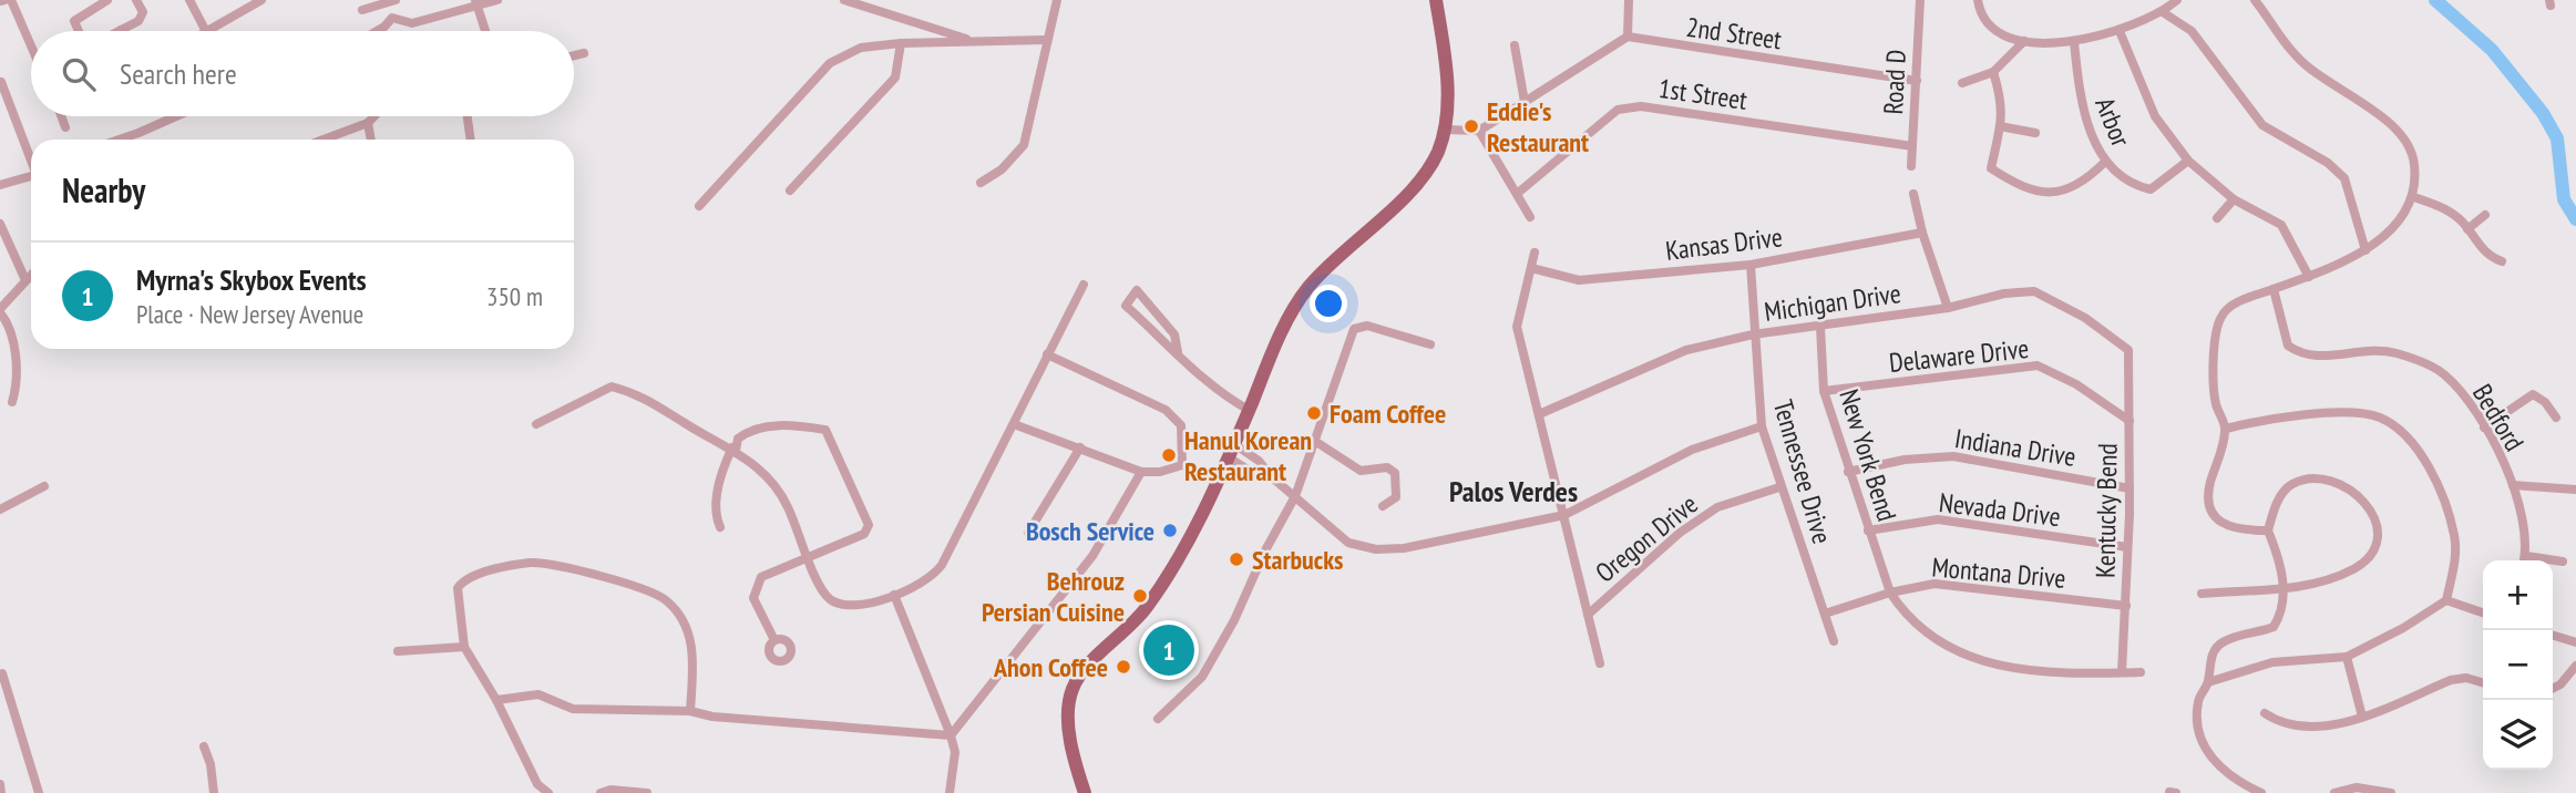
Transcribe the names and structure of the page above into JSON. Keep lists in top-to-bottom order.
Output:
{
  "streets": {
    "street": [
      "2nd Street",
      "Road D",
      "1st Street",
      "Arbor",
      "Kansas Drive",
      "Michigan Drive",
      "Delaware Drive",
      "Bedford",
      "Indiana Drive",
      "New York Bend",
      "Tennessee Drive",
      "Nevada Drive",
      "Kentucky Bend",
      "Oregon Drive",
      "Montana Drive"
    ]
  },
  "crossings": [
    ["2nd Street", "Road D"],
    ["Road D", "1st Street"],
    ["Kansas Drive", "Tennessee Drive"],
    ["Michigan Drive", "New York Bend"],
    ["Michigan Drive", "Tennessee Drive"],
    ["Michigan Drive", "Kentucky Bend"],
    ["Delaware Drive", "New York Bend"],
    ["Delaware Drive", "Kentucky Bend"],
    ["Indiana Drive", "New York Bend"],
    ["Indiana Drive", "Kentucky Bend"],
    ["New York Bend", "Nevada Drive"],
    ["New York Bend", "Montana Drive"],
    ["Tennessee Drive", "Oregon Drive"],
    ["Tennessee Drive", "Montana Drive"],
    ["Nevada Drive", "Kentucky Bend"],
    ["Kentucky Bend", "Montana Drive"]
  ],
  "districts": ["Palos Verdes"],
  "places": [
    "Eddie's Restaurant",
    "Foam Coffee",
    "Hanul Korean Restaurant",
    "Bosch Service",
    "Starbucks",
    "Behrouz Persian Cuisine",
    "Ahon Coffee"
  ],
  "page": {
    "search": "Search here",
    "heading": "Nearby",
    "list": [
      {
        "mark": "1",
        "name": "Myrna's Skybox Events",
        "note": "Place · New Jersey Avenue",
        "value": "350 m"
      }
    ],
    "map_buttons": ["+", "−"],
    "pins": "1"
  }
}
